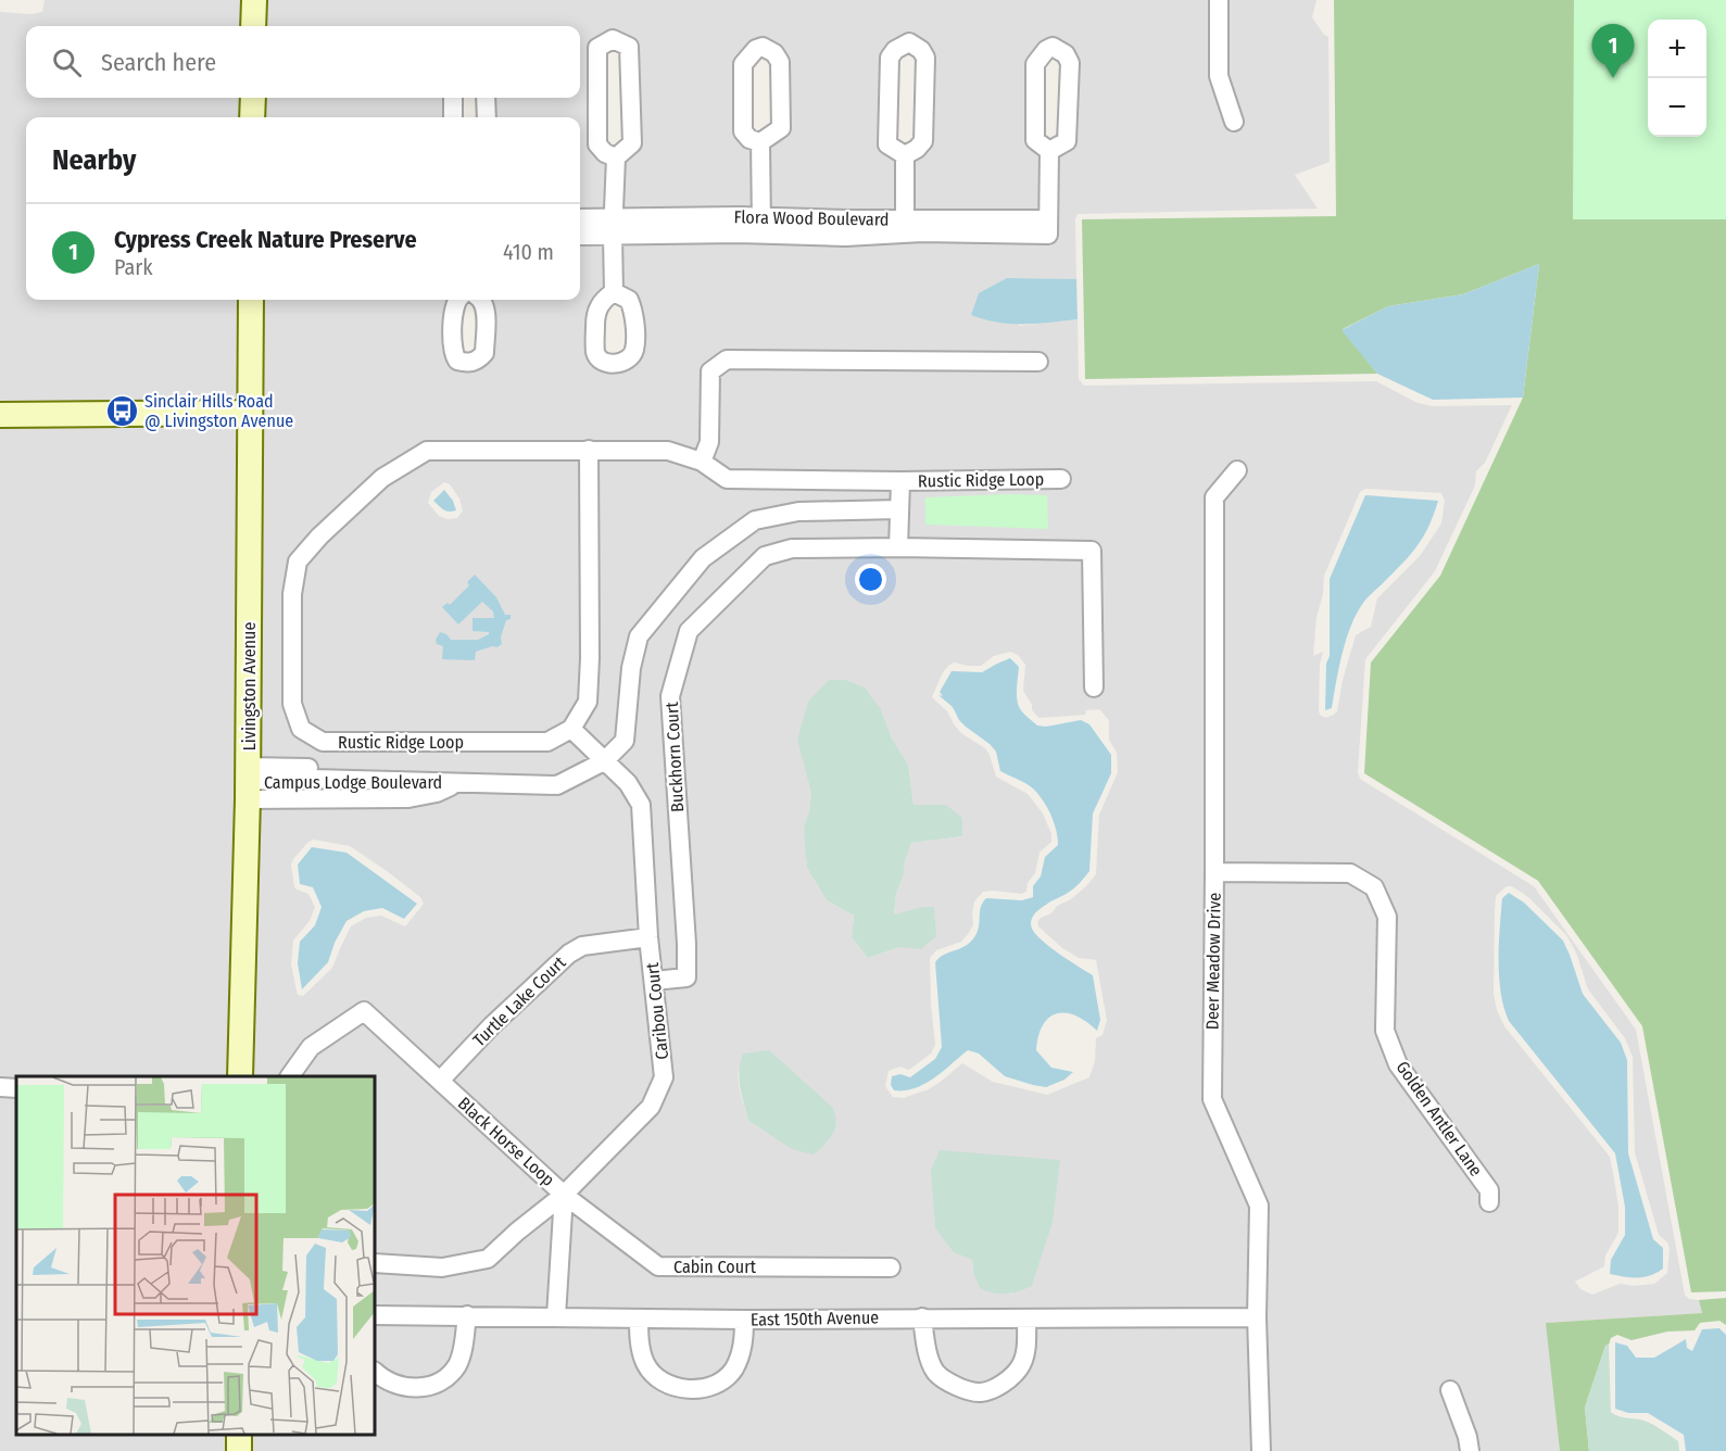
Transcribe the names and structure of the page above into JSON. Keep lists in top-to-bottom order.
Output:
{
  "streets": {
    "street": [
      "Flora Wood Boulevard",
      "Rustic Ridge Loop",
      "Livingston Avenue",
      "Buckhorn Court",
      "Campus Lodge Boulevard",
      "Deer Meadow Drive",
      "Turtle Lake Court",
      "Caribou Court",
      "Golden Antler Lane",
      "Black Horse Loop",
      "Cabin Court",
      "East 150th Avenue"
    ]
  },
  "crossings": [
    ["Rustic Ridge Loop", "Campus Lodge Boulevard"],
    ["Livingston Avenue", "Campus Lodge Boulevard"],
    ["Buckhorn Court", "Caribou Court"],
    ["Campus Lodge Boulevard", "Caribou Court"],
    ["Deer Meadow Drive", "Golden Antler Lane"],
    ["Deer Meadow Drive", "East 150th Avenue"],
    ["Turtle Lake Court", "Caribou Court"],
    ["Turtle Lake Court", "Black Horse Loop"],
    ["Caribou Court", "Black Horse Loop"],
    ["Caribou Court", "Cabin Court"],
    ["Black Horse Loop", "Cabin Court"]
  ],
  "places": {
    "bus stop": ["Sinclair Hills Road @ Livingston Avenue"]
  },
  "page": {
    "map_buttons": ["+", "−"],
    "pins": "1",
    "search": "Search here",
    "heading": "Nearby",
    "list": [
      {
        "mark": "1",
        "name": "Cypress Creek Nature Preserve",
        "note": "Park",
        "value": "410 m"
      }
    ]
  }
}
